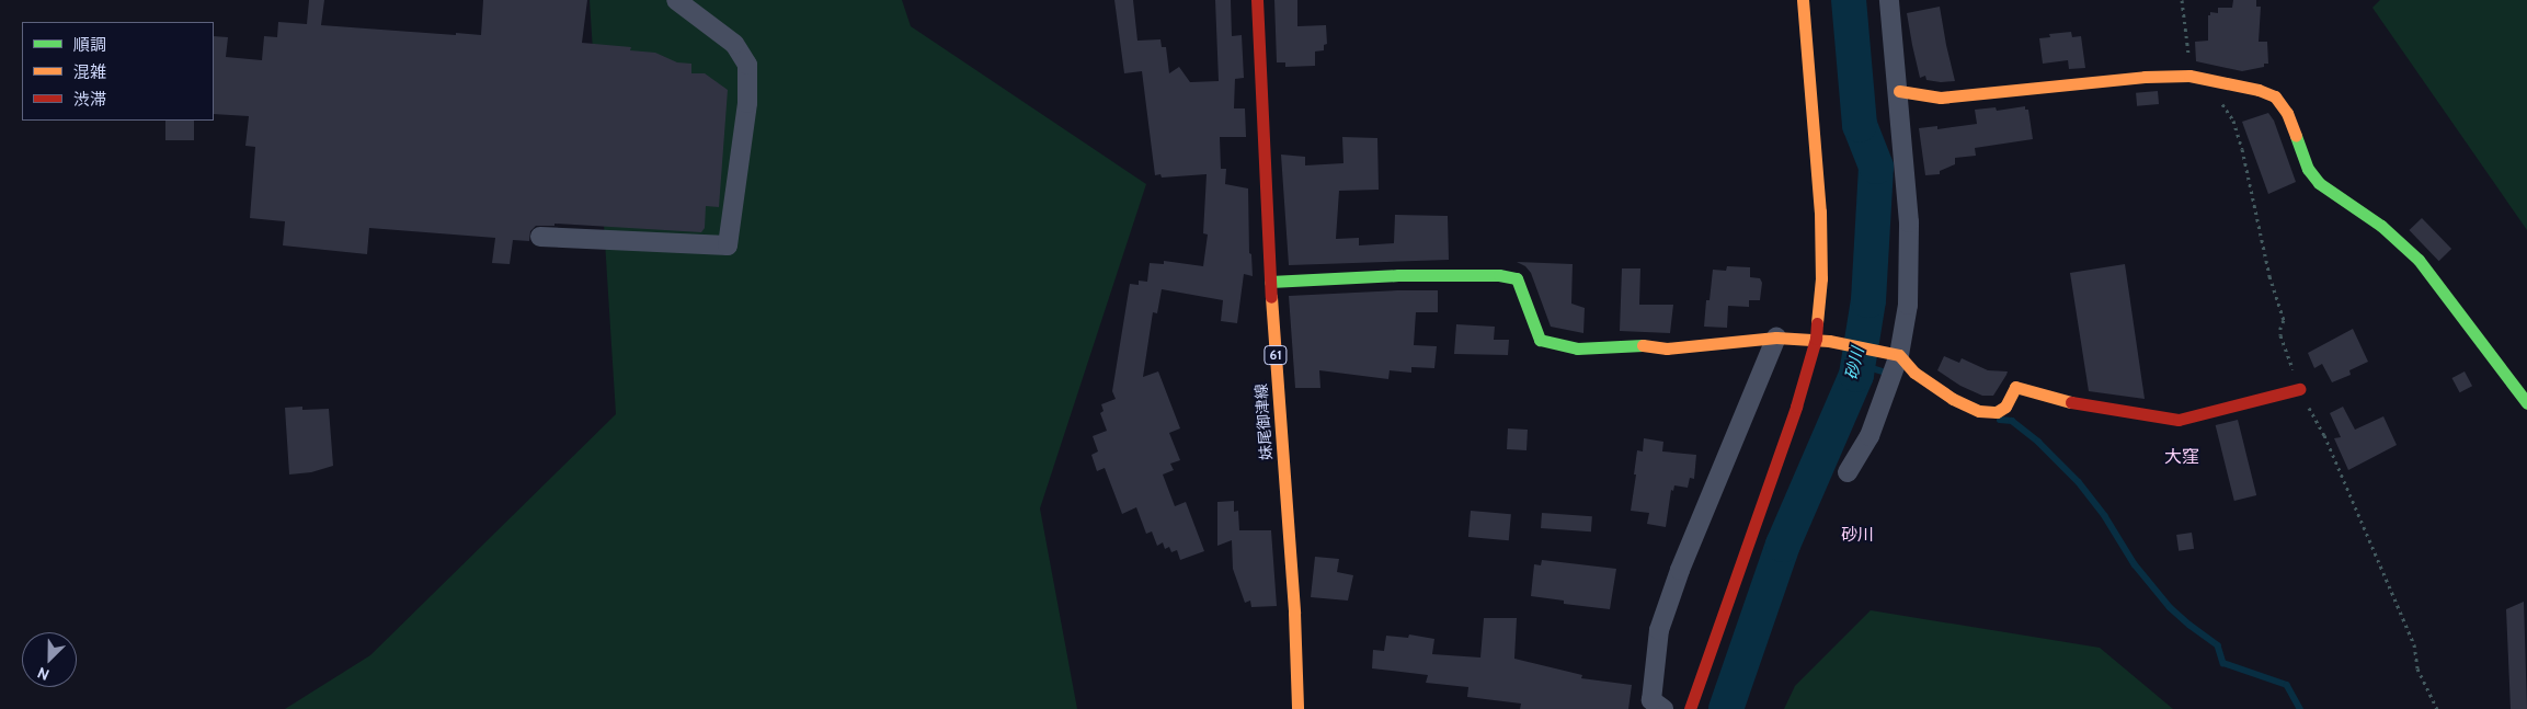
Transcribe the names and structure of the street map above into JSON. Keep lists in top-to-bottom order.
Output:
{
  "streets": {
    "street": ["61", "妹尾御津線"]
  },
  "districts": ["大窪", "砂川"],
  "water": ["砂川"],
  "legend": ["順調", "混雑", "渋滞"],
  "north": "bottom left"
}
